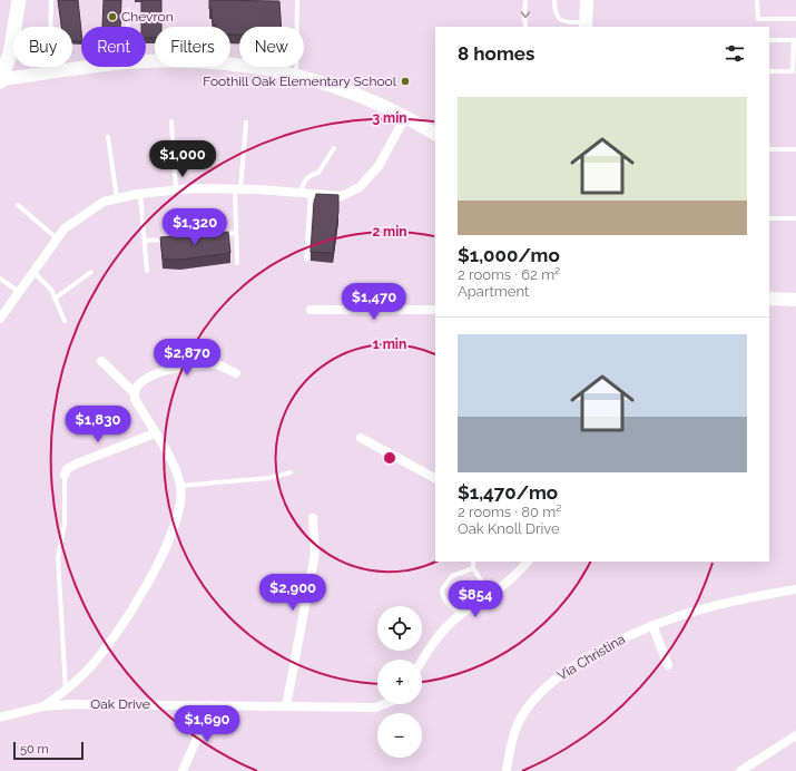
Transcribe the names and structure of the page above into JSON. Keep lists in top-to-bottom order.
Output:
{
  "streets": {
    "street": ["Via Christina", "Oak Drive"]
  },
  "places": ["Chevron", "Foothill Oak Elementary School"],
  "scale_bar": "50 m",
  "page": {
    "chip": [
      "Buy",
      "Rent",
      "Filters",
      "New"
    ],
    "heading": "8 homes",
    "list": [
      {
        "name": "$1,000/mo",
        "note": "2 rooms · 62 m² · Apartment"
      },
      {
        "name": "$1,470/mo",
        "note": "2 rooms · 80 m² · Oak Knoll Drive"
      }
    ],
    "price": [
      "$1,000",
      "$1,320",
      "$1,470",
      "$2,870",
      "$1,830",
      "$2,900",
      "$854",
      "$1,690"
    ],
    "map_buttons": ["+", "−"],
    "scale": "50 m"
  },
  "rings": ["3 min", "2 min", "1 min"]
}
